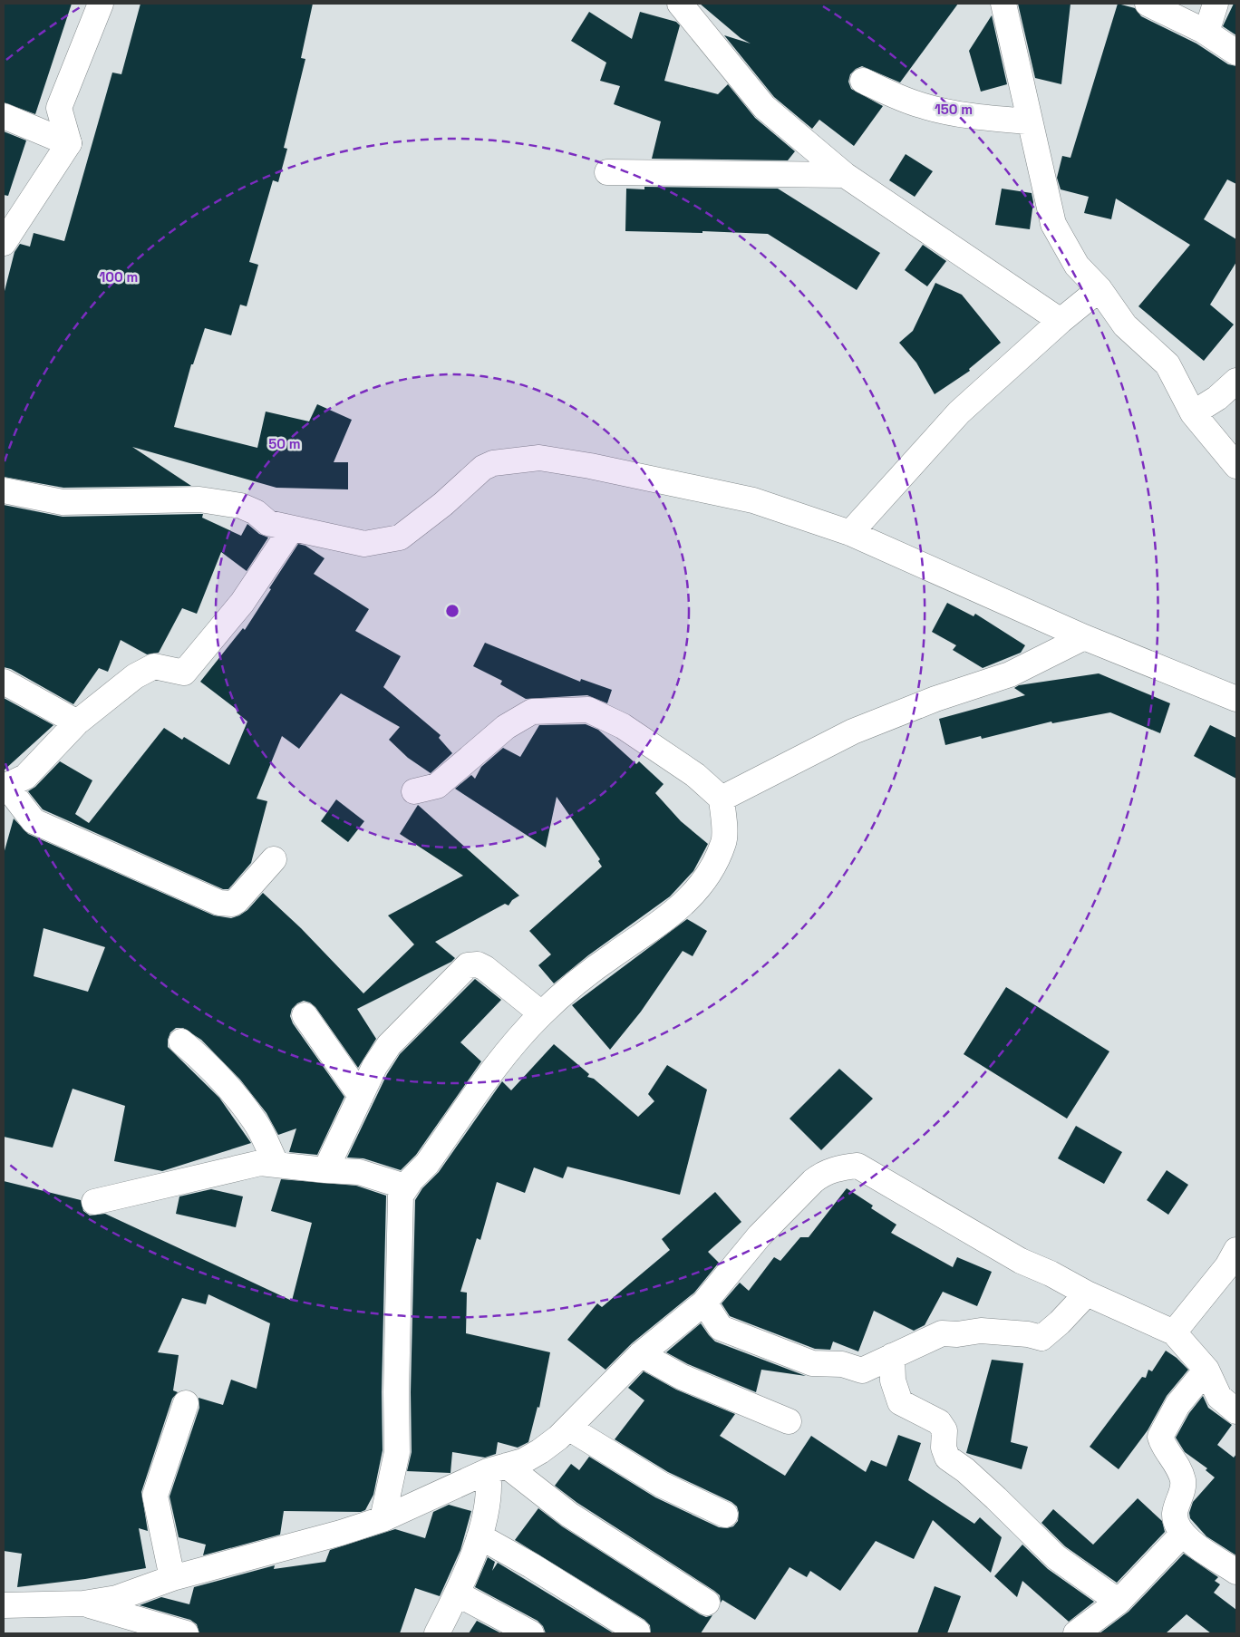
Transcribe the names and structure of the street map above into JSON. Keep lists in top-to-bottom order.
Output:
{
  "rings": ["150 m", "100 m", "50 m"]
}
